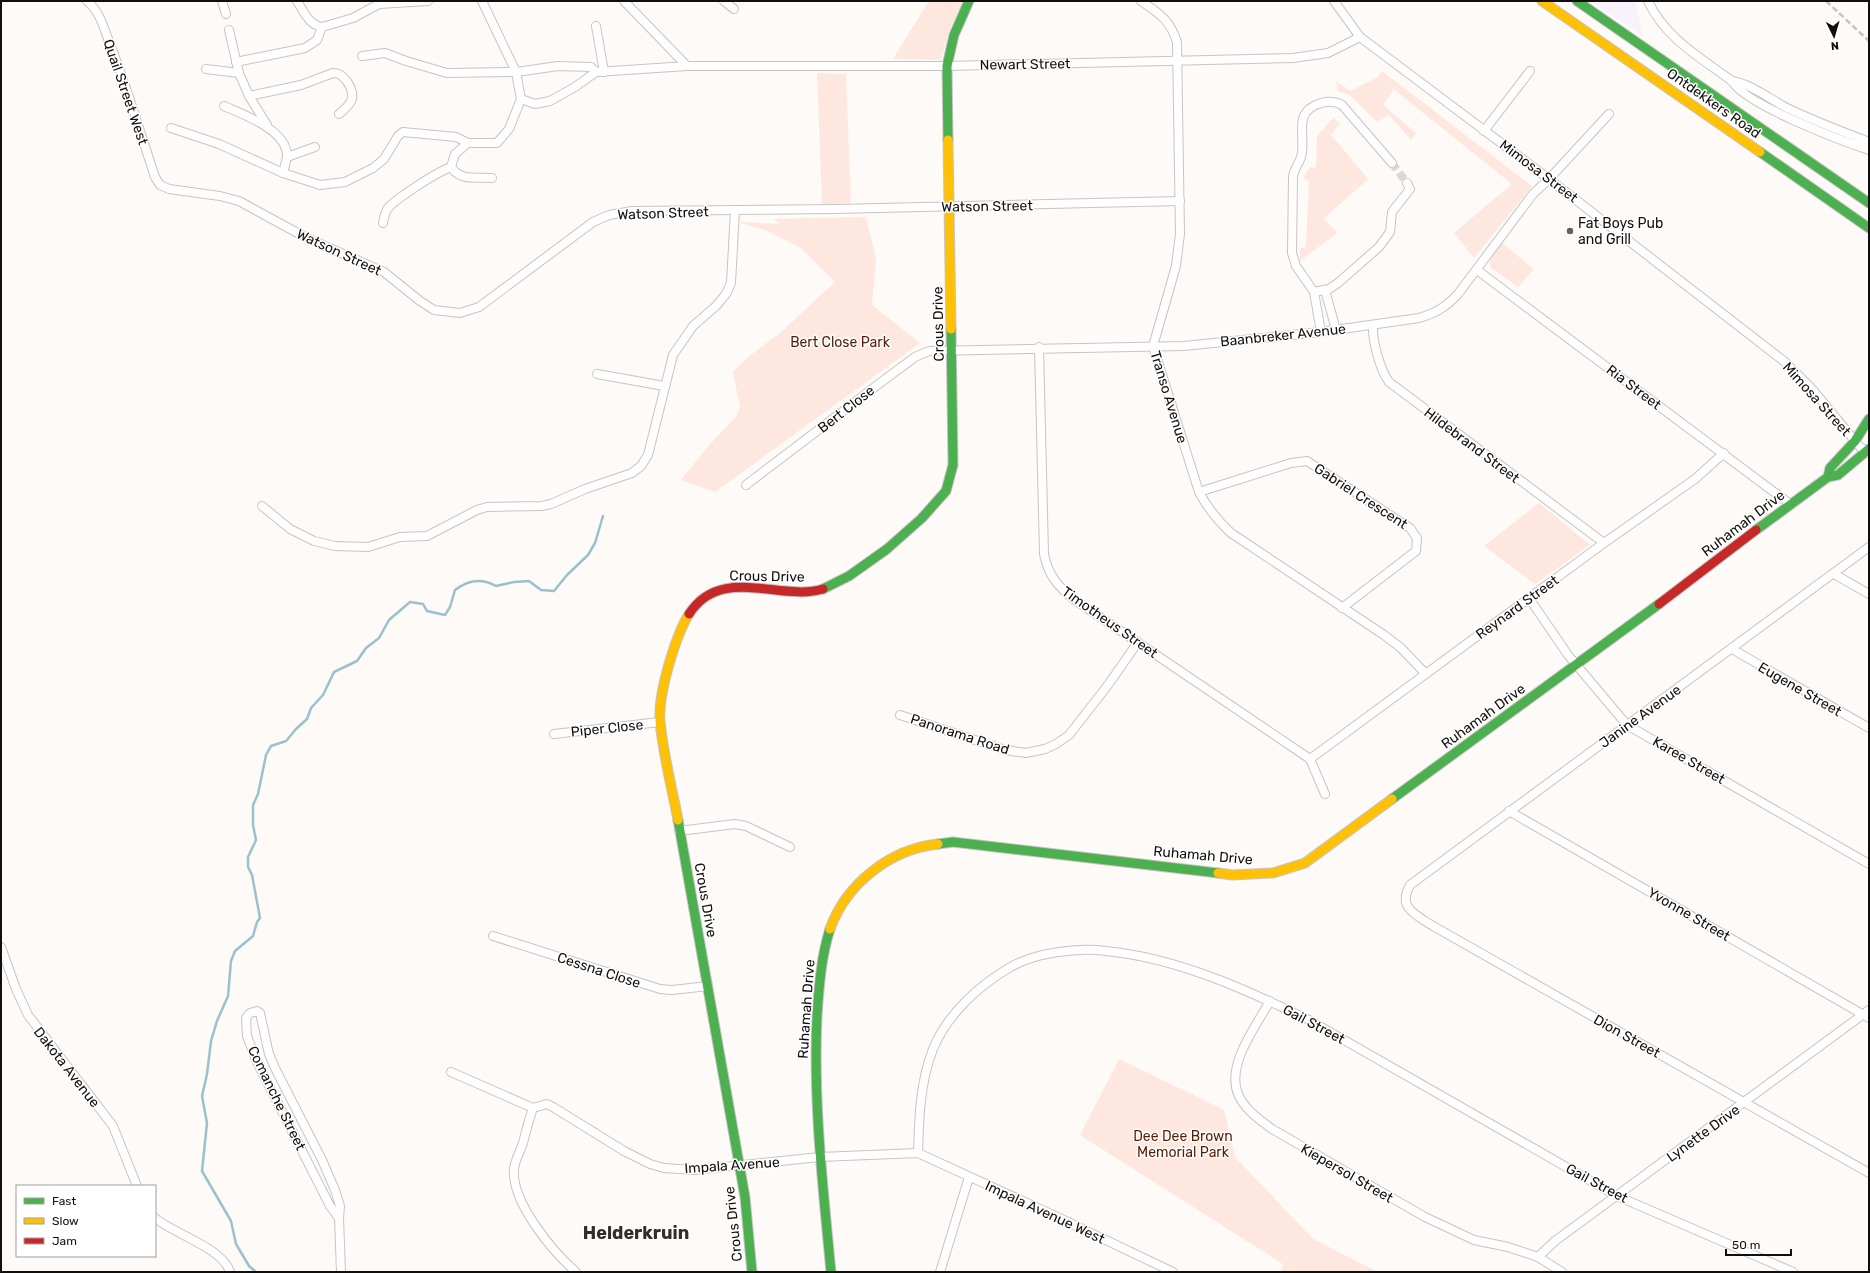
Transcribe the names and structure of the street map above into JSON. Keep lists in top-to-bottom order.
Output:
{
  "streets": {
    "street": [
      "Newart Street",
      "Quail Street West",
      "Ontdekkers Road",
      "Mimosa Street",
      "Watson Street",
      "Crous Drive",
      "Baanbreker Avenue",
      "Ria Street",
      "Transo Avenue",
      "Bert Close",
      "Hildebrand Street",
      "Gabriel Crescent",
      "Ruhamah Drive",
      "Reynard Street",
      "Timotheus Street",
      "Eugene Street",
      "Janine Avenue",
      "Piper Close",
      "Panorama Road",
      "Karee Street",
      "Yvonne Street",
      "Cessna Close",
      "Gail Street",
      "Dion Street",
      "Dakota Avenue",
      "Comanche Street",
      "Lynette Drive",
      "Impala Avenue",
      "Kiepersol Street",
      "Impala Avenue West"
    ]
  },
  "crossings": [
    ["Newart Street", "Mimosa Street"],
    ["Newart Street", "Crous Drive"],
    ["Newart Street", "Transo Avenue"],
    ["Quail Street West", "Watson Street"],
    ["Mimosa Street", "Baanbreker Avenue"],
    ["Mimosa Street", "Ruhamah Drive"],
    ["Watson Street", "Crous Drive"],
    ["Watson Street", "Transo Avenue"],
    ["Crous Drive", "Baanbreker Avenue"],
    ["Crous Drive", "Bert Close"],
    ["Crous Drive", "Piper Close"],
    ["Crous Drive", "Cessna Close"],
    ["Crous Drive", "Impala Avenue"],
    ["Baanbreker Avenue", "Ria Street"],
    ["Baanbreker Avenue", "Transo Avenue"],
    ["Baanbreker Avenue", "Bert Close"],
    ["Baanbreker Avenue", "Hildebrand Street"],
    ["Baanbreker Avenue", "Timotheus Street"],
    ["Ria Street", "Ruhamah Drive"],
    ["Ria Street", "Reynard Street"],
    ["Transo Avenue", "Gabriel Crescent"],
    ["Transo Avenue", "Reynard Street"],
    ["Hildebrand Street", "Reynard Street"],
    ["Ruhamah Drive", "Karee Street"],
    ["Ruhamah Drive", "Impala Avenue"],
    ["Reynard Street", "Timotheus Street"],
    ["Reynard Street", "Karee Street"],
    ["Timotheus Street", "Panorama Road"],
    ["Eugene Street", "Janine Avenue"],
    ["Janine Avenue", "Karee Street"],
    ["Janine Avenue", "Yvonne Street"],
    ["Janine Avenue", "Dion Street"],
    ["Yvonne Street", "Lynette Drive"],
    ["Gail Street", "Lynette Drive"],
    ["Gail Street", "Impala Avenue"],
    ["Gail Street", "Kiepersol Street"],
    ["Gail Street", "Impala Avenue West"],
    ["Dion Street", "Lynette Drive"],
    ["Lynette Drive", "Kiepersol Street"],
    ["Impala Avenue", "Impala Avenue West"]
  ],
  "districts": ["Helderkruin"],
  "parks": ["Bert Close Park", "Dee Dee Brown Memorial Park"],
  "places": ["Fat Boys Pub and Grill"],
  "legend": ["Fast", "Slow", "Jam"],
  "scale_bar": "50 m",
  "north": "bottom"
}
